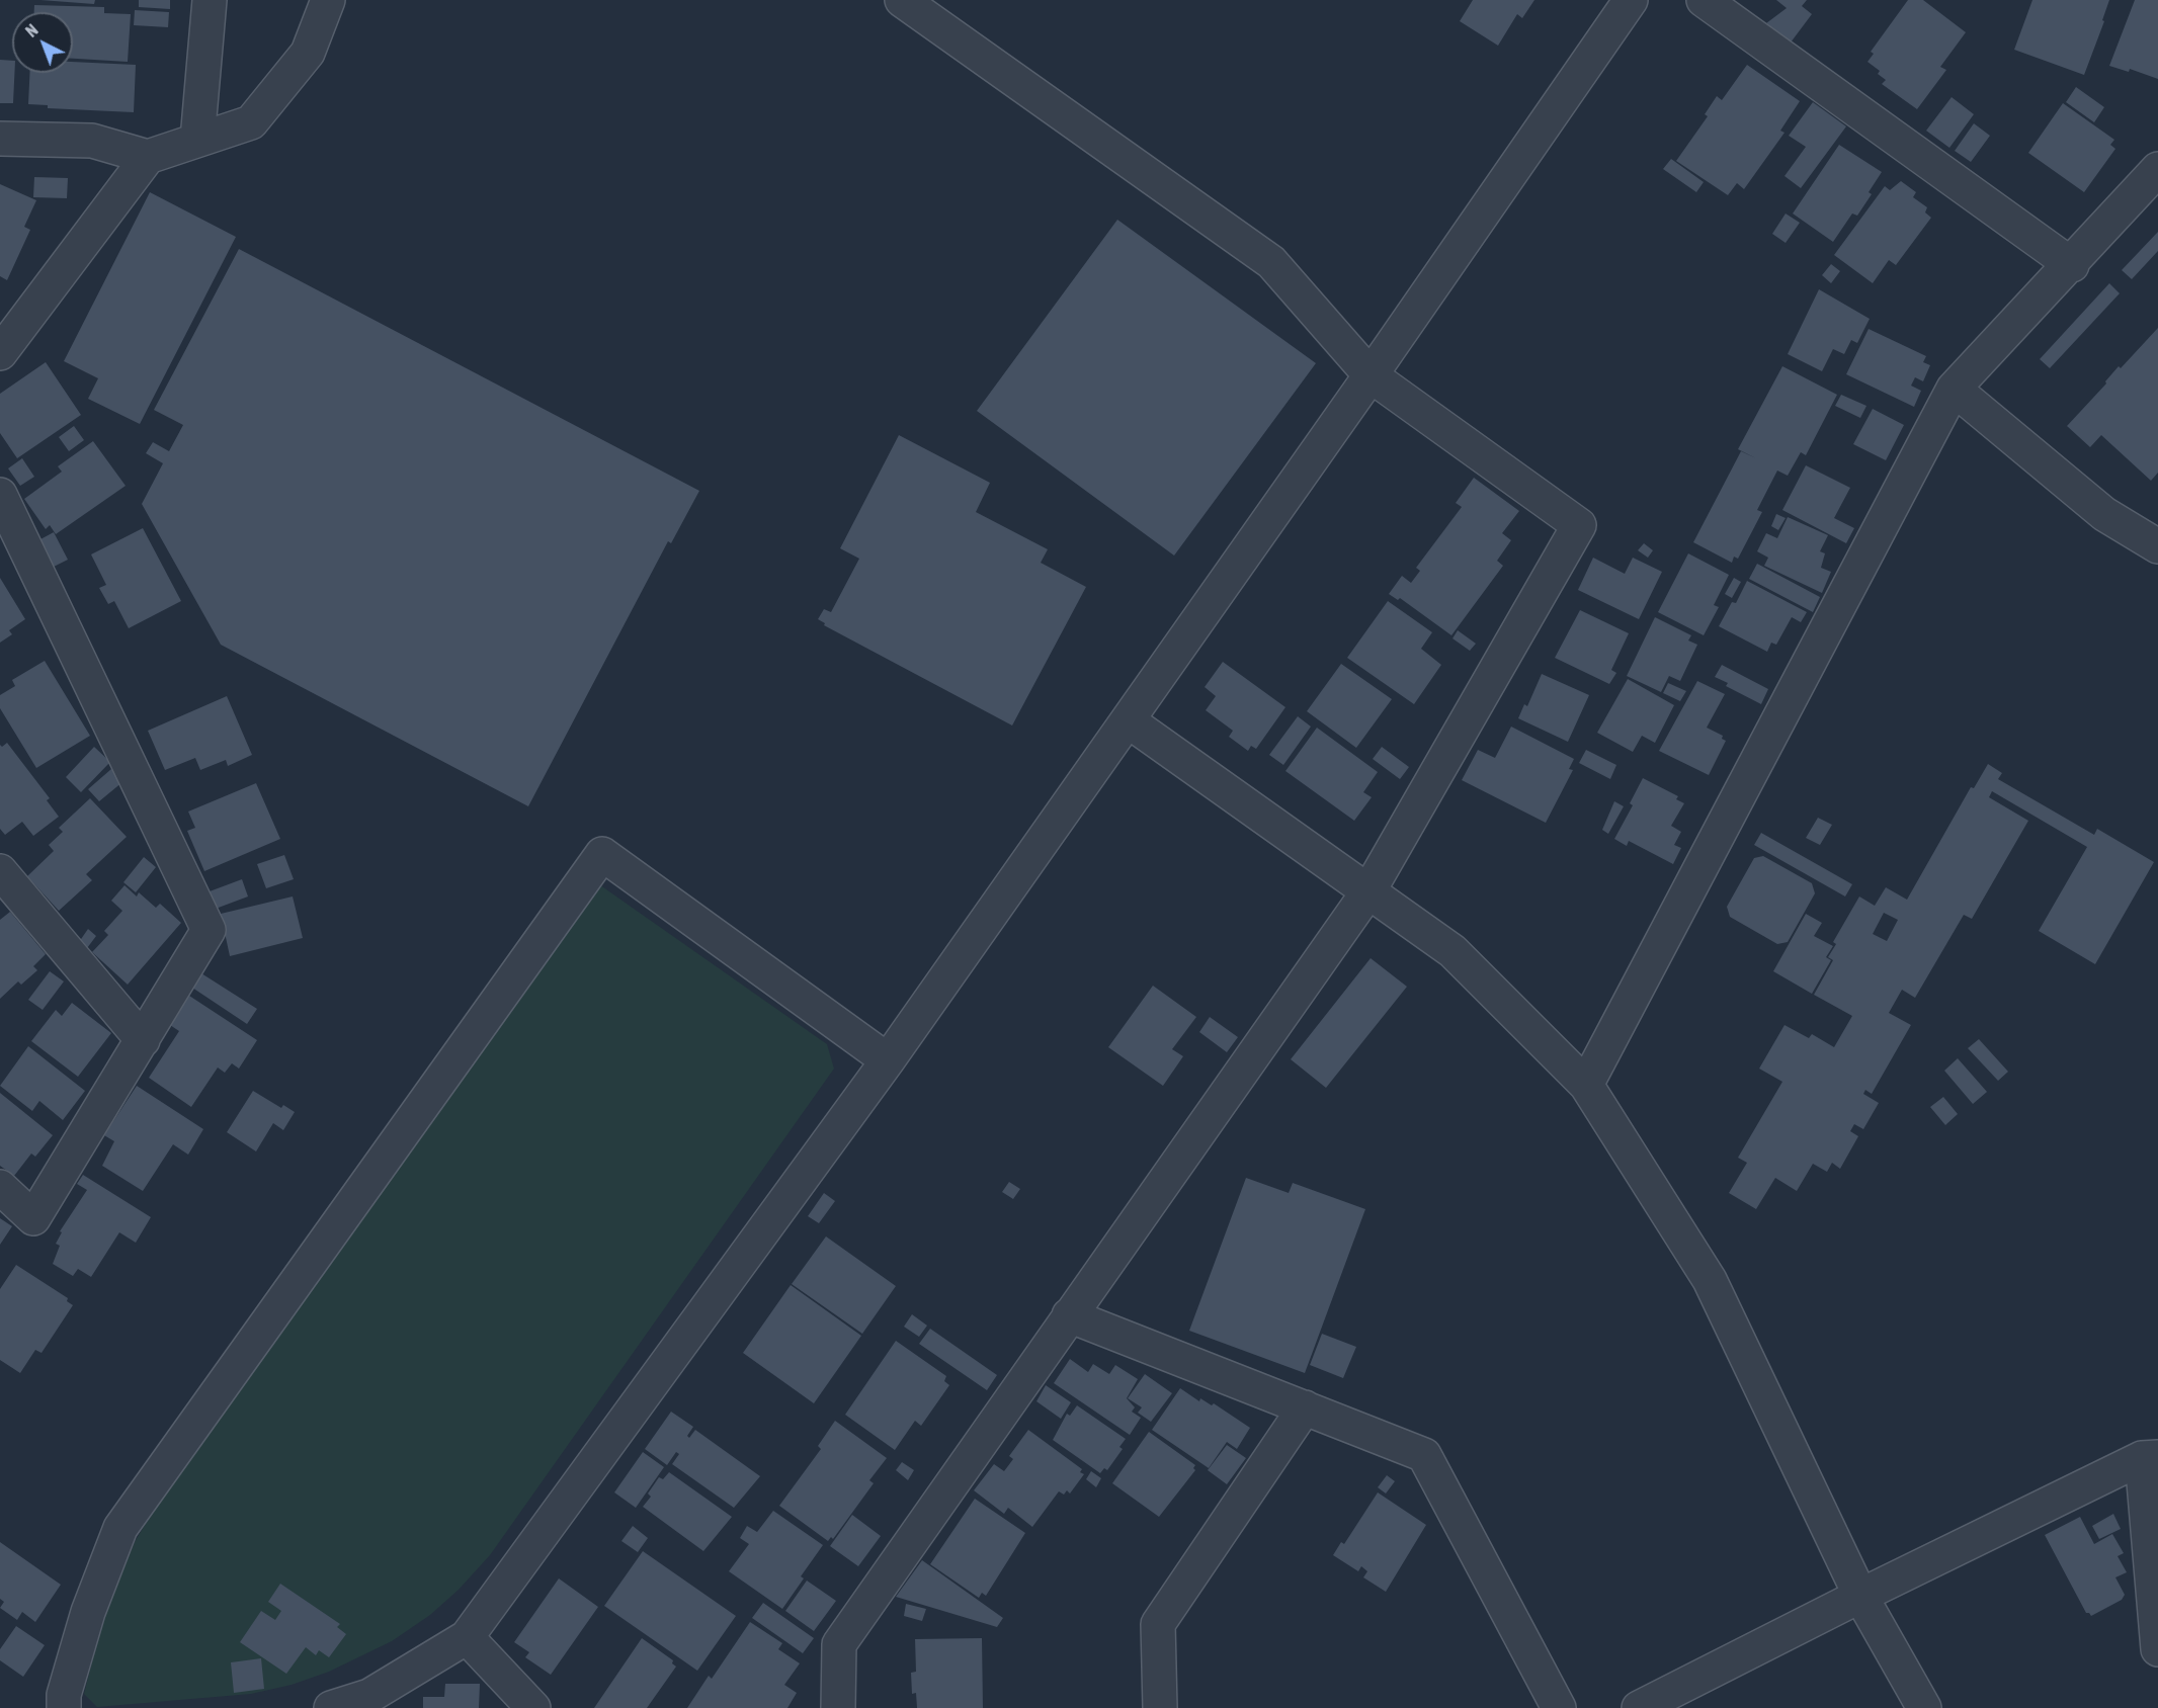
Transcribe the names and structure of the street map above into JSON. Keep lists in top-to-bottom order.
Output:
{
  "north": "top left"
}
